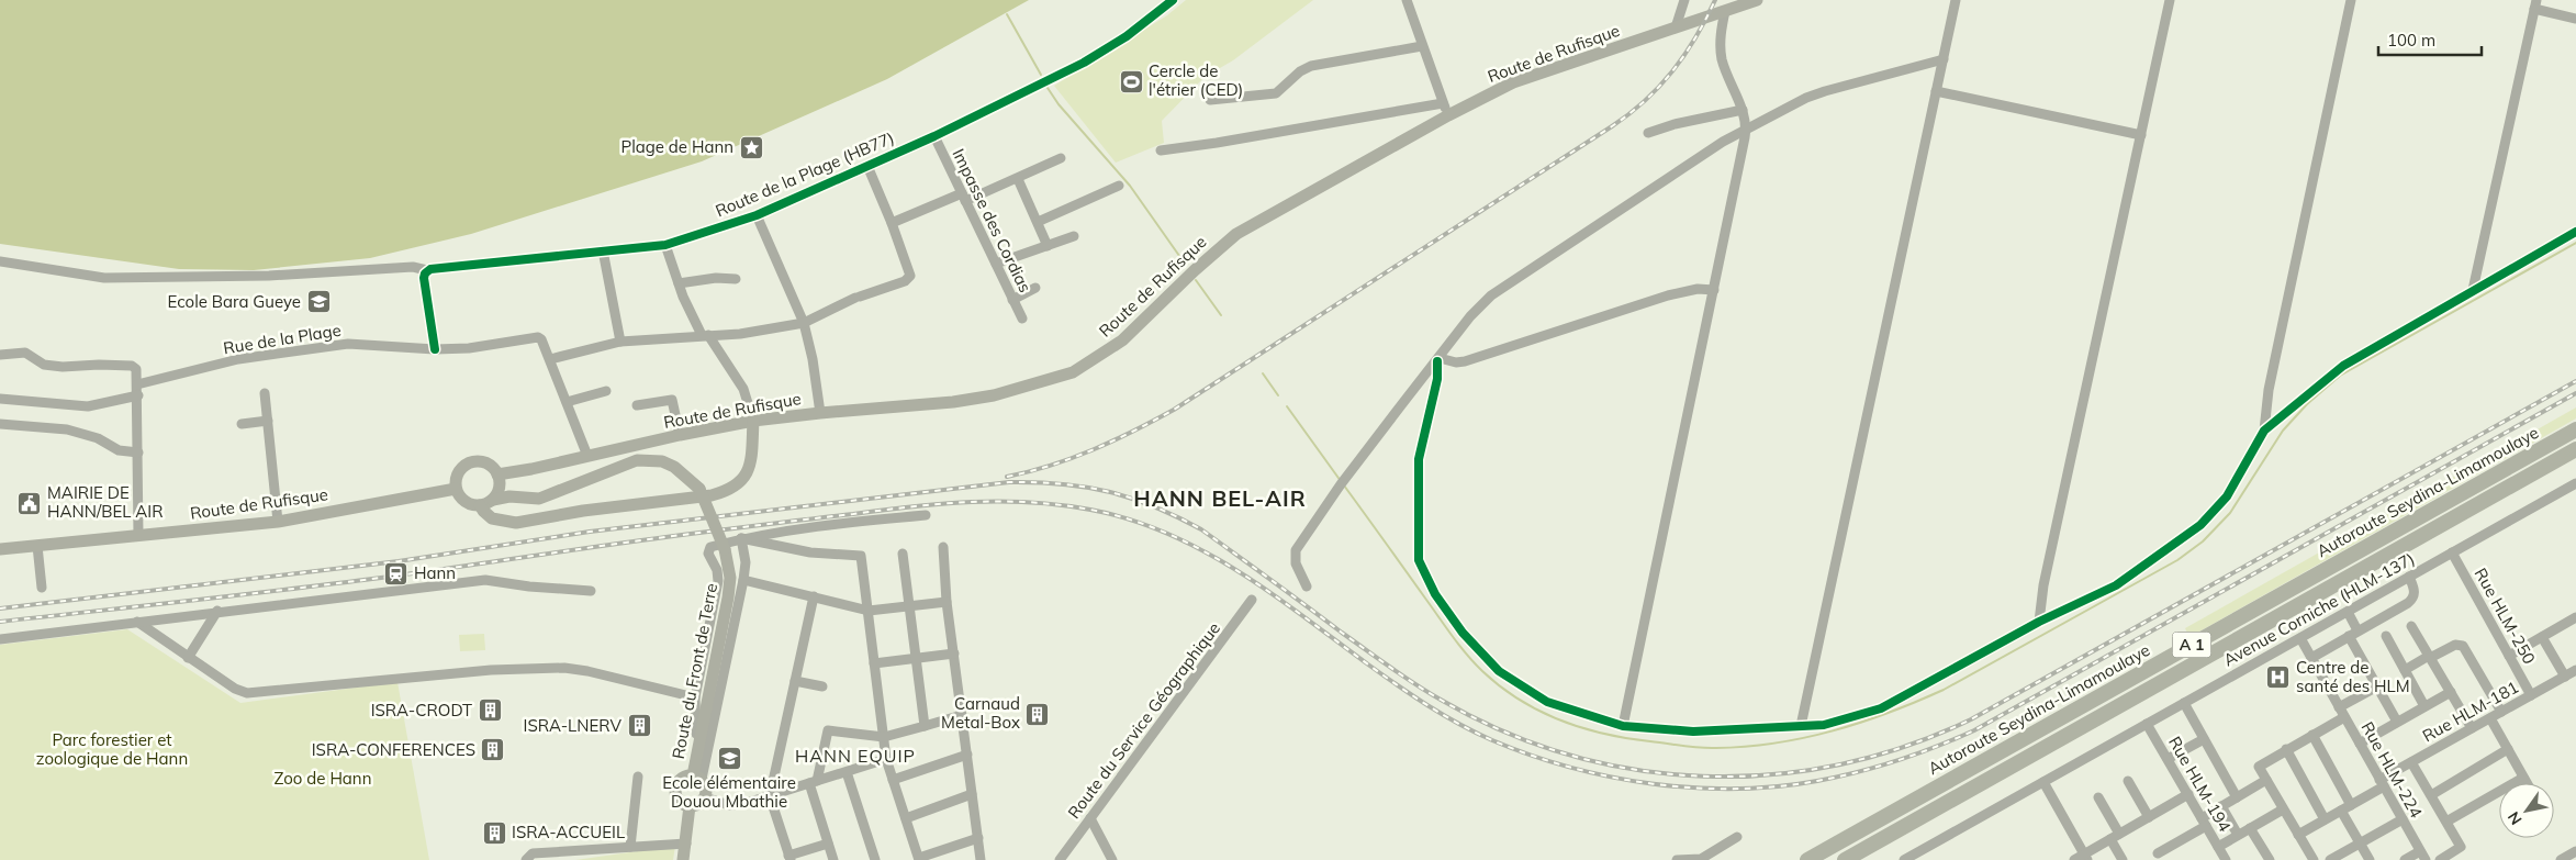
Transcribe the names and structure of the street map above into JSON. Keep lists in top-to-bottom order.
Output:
{
  "streets": {
    "highway": ["Autoroute Seydina-Limamoulaye", "A 1"],
    "main road": ["Route de Rufisque", "Route du Front de Terre"],
    "street": [
      "Route de la Plage (HB77)",
      "Impasse des Cordias",
      "Rue de la Plage",
      "Avenue Corniche (HLM-137)",
      "Rue HLM-250",
      "Rue HLM-181",
      "Route du Service Géographique",
      "Rue HLM-224",
      "Rue HLM-194"
    ]
  },
  "crossings": [
    ["Route de Rufisque", "Route du Front de Terre"],
    ["Route de la Plage (HB77)", "Impasse des Cordias"],
    ["Avenue Corniche (HLM-137)", "Rue HLM-250"],
    ["Avenue Corniche (HLM-137)", "Rue HLM-224"],
    ["Avenue Corniche (HLM-137)", "Rue HLM-194"],
    ["Rue HLM-250", "Rue HLM-181"],
    ["Rue HLM-181", "Rue HLM-224"]
  ],
  "districts": ["HANN BEL-AIR", "HANN EQUIP"],
  "parks": ["Parc forestier et zoologique de Hann", "Zoo de Hann"],
  "places": {
    "sports": ["Cercle de l'étrier (CED)"],
    "place": ["Plage de Hann"],
    "school or university": ["Ecole Bara Gueye", "Ecole élémentaire Douou Mbathie"],
    "public building": ["MAIRIE DE HANN/BEL AIR"],
    "station": ["Hann"],
    "hospital": ["Centre de santé des HLM"],
    "building": [
      "ISRA-CRODT",
      "Carnaud Metal-Box",
      "ISRA-LNERV",
      "ISRA-CONFERENCES",
      "ISRA-ACCUEIL"
    ]
  },
  "scale_bar": "100 m",
  "north": "bottom left"
}
